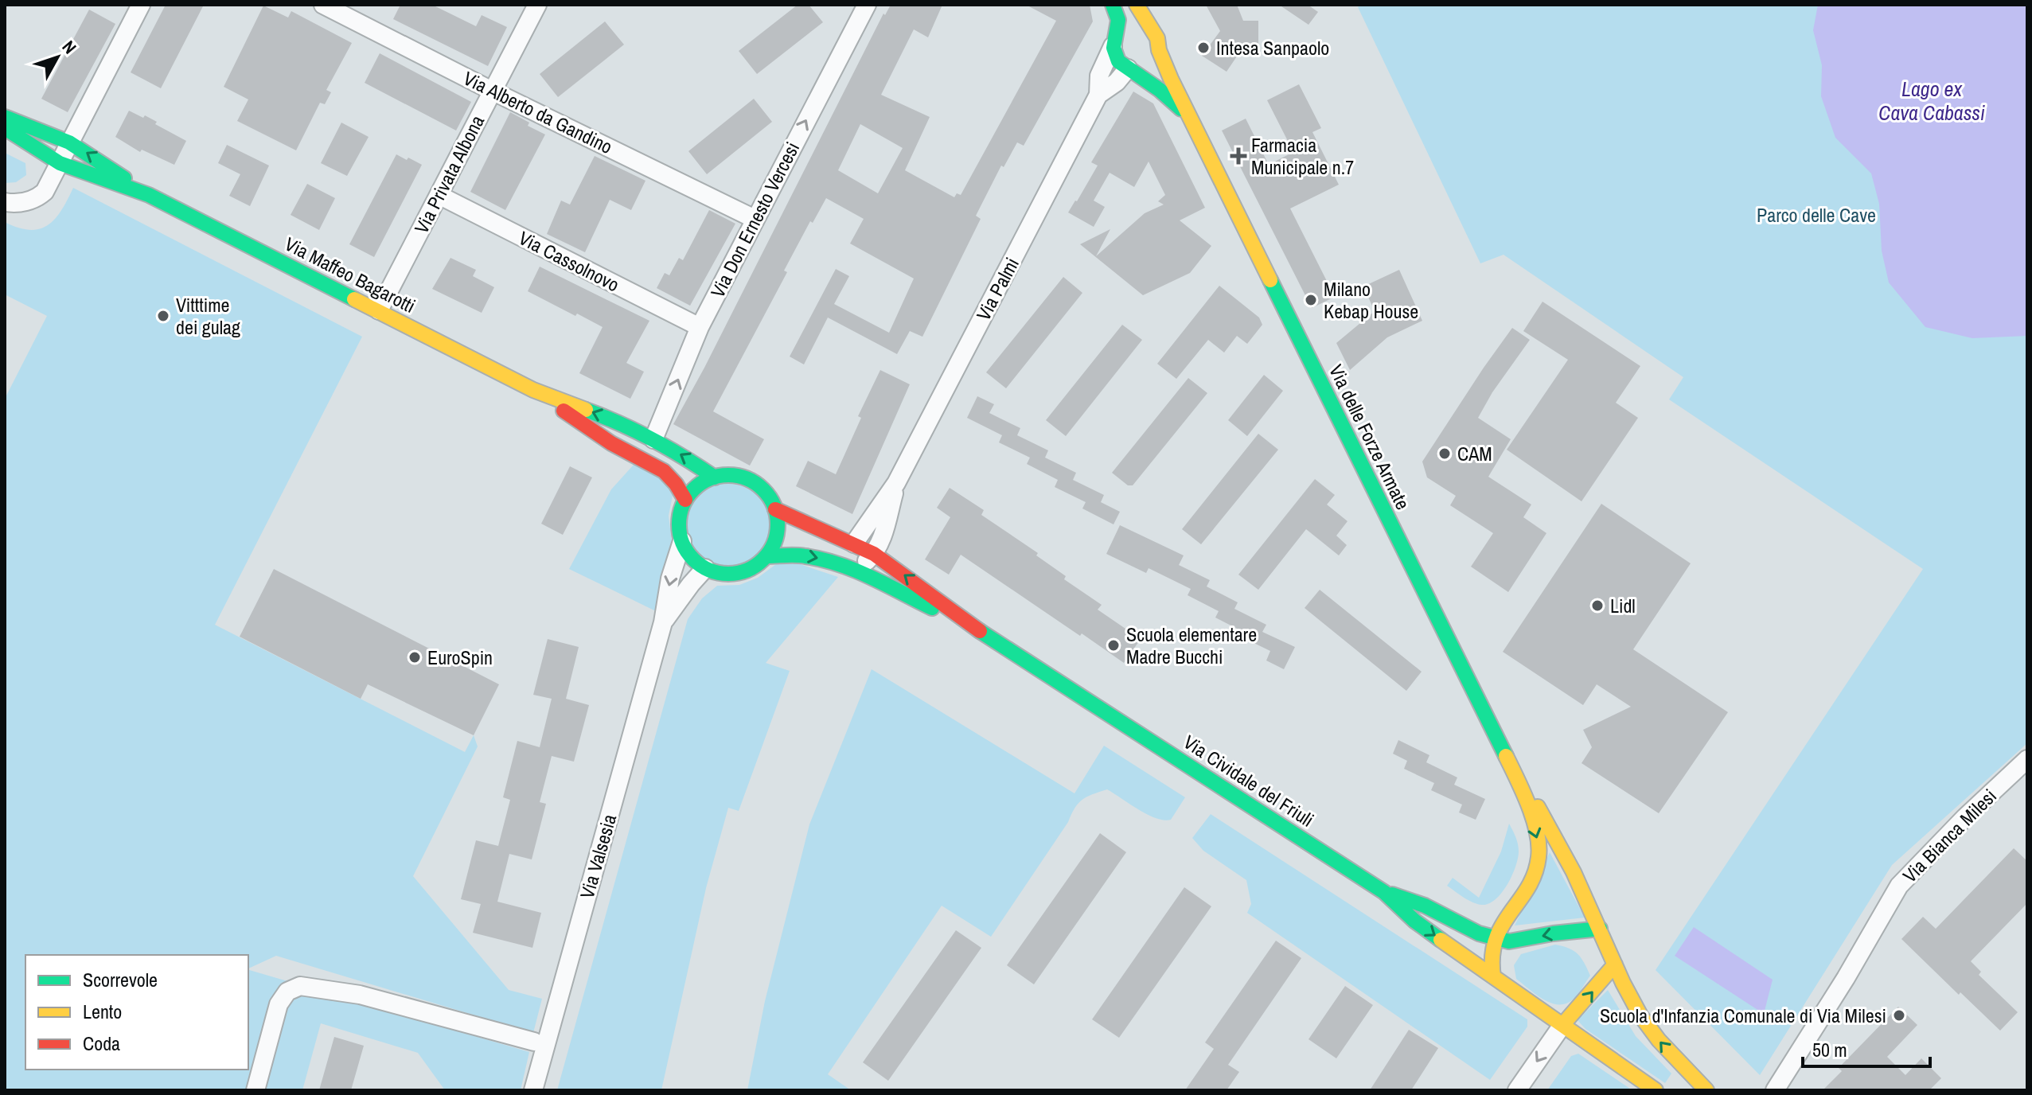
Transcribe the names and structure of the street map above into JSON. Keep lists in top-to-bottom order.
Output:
{
  "streets": {
    "street": [
      "Via Alberto da Gandino",
      "Via Privata Albona",
      "Via Don Ernesto Vercesi",
      "Via Cassolnovo",
      "Via Maffeo Bagarotti",
      "Via Palmi",
      "Via delle Forze Armate",
      "Via Cividale del Friuli",
      "Via Bianca Milesi",
      "Via Valsesia"
    ]
  },
  "crossings": [
    ["Via Alberto da Gandino", "Via Privata Albona"],
    ["Via Alberto da Gandino", "Via Don Ernesto Vercesi"],
    ["Via Privata Albona", "Via Cassolnovo"],
    ["Via Privata Albona", "Via Maffeo Bagarotti"],
    ["Via Don Ernesto Vercesi", "Via Cassolnovo"],
    ["Via Don Ernesto Vercesi", "Via Maffeo Bagarotti"],
    ["Via Maffeo Bagarotti", "Via Cividale del Friuli"],
    ["Via Maffeo Bagarotti", "Via Valsesia"],
    ["Via Palmi", "Via delle Forze Armate"],
    ["Via Palmi", "Via Cividale del Friuli"],
    ["Via delle Forze Armate", "Via Cividale del Friuli"],
    ["Via Cividale del Friuli", "Via Valsesia"]
  ],
  "one_way": ["Via Don Ernesto Vercesi"],
  "water": ["Lago ex Cava Cabassi"],
  "parks": ["Parco delle Cave"],
  "places": {
    "other": [
      "Intesa Sanpaolo",
      "Milano Kebap House",
      "Vitttime dei gulag",
      "CAM",
      "Lidl",
      "Scuola elementare Madre Bucchi",
      "EuroSpin",
      "Scuola d'Infanzia Comunale di Via Milesi"
    ],
    "health": ["Farmacia Municipale n.7"]
  },
  "legend": ["Scorrevole", "Lento", "Coda"],
  "scale_bar": "50 m",
  "north": "top right"
}
